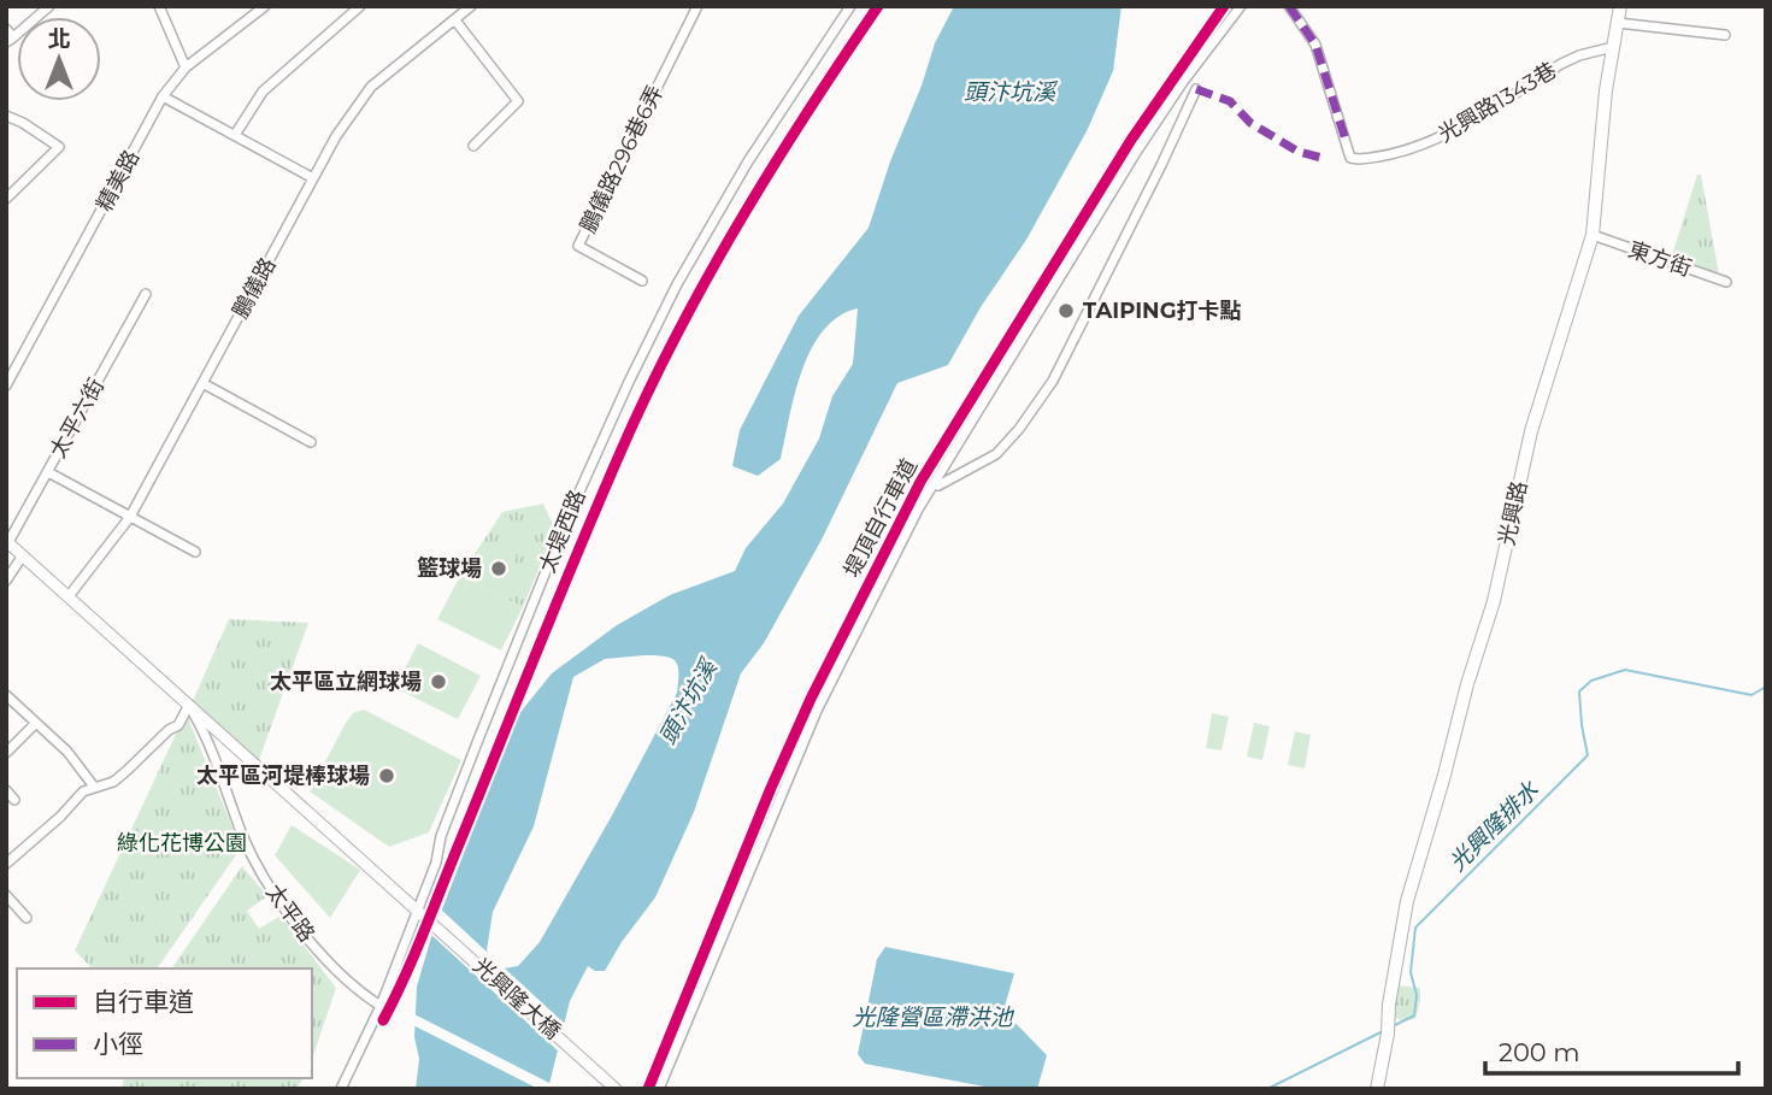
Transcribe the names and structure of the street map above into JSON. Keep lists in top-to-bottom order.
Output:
{
  "streets": {
    "main road": ["光興路"],
    "street": [
      "光興路1343巷",
      "鵬儀路296巷6弄",
      "精美路",
      "東方街",
      "鵬儀路",
      "太平六街",
      "太堤西路",
      "太平路",
      "光興隆大橋"
    ],
    "cycle path": ["堤頂自行車道"]
  },
  "crossings": [
    ["光興路1343巷", "光興路"],
    ["東方街", "光興路"],
    ["鵬儀路", "太平路"],
    ["太平六街", "太平路"],
    ["太堤西路", "太平路"],
    ["太堤西路", "光興隆大橋"],
    ["太平路", "光興隆大橋"]
  ],
  "water": ["頭汴坑溪", "光興隆排水", "光隆營區滯洪池"],
  "parks": ["綠化花博公園"],
  "places": [
    "TAIPING打卡點",
    "籃球場",
    "太平區立網球場",
    "太平區河堤棒球場"
  ],
  "legend": ["自行車道", "小徑"],
  "scale_bar": "200 m",
  "north": "top"
}
